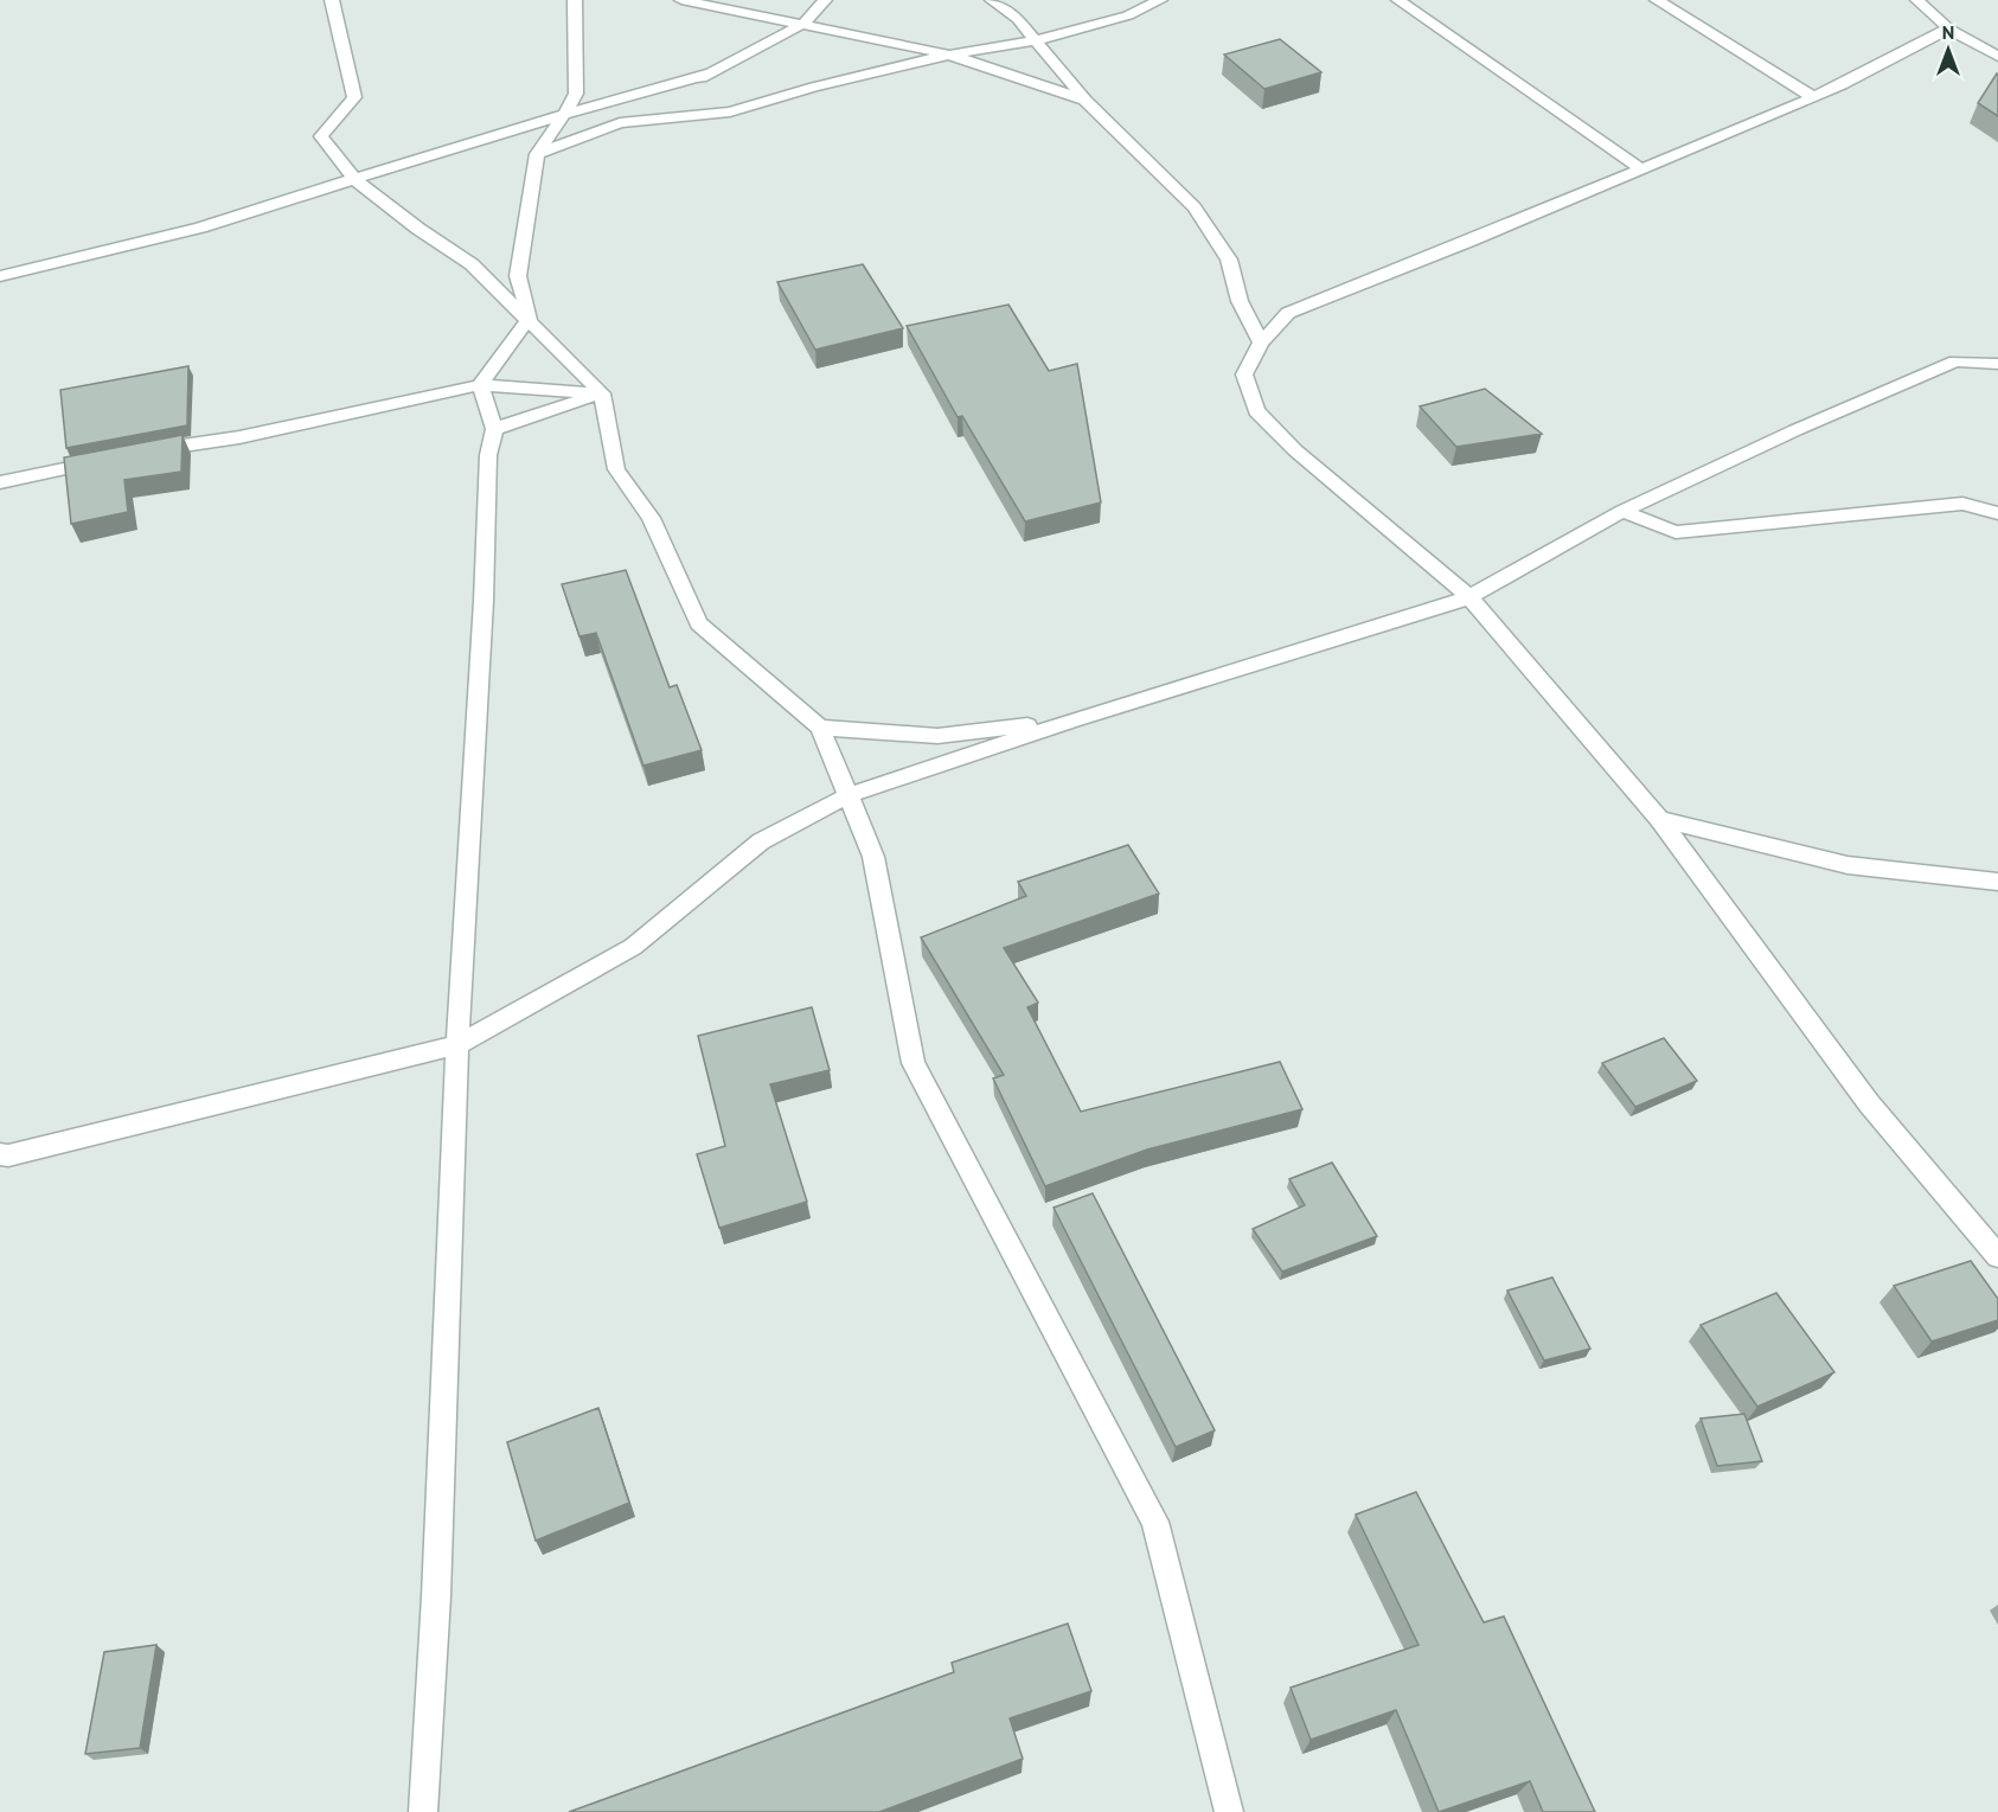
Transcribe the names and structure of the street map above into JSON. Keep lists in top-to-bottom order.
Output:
{
  "north": "top"
}
